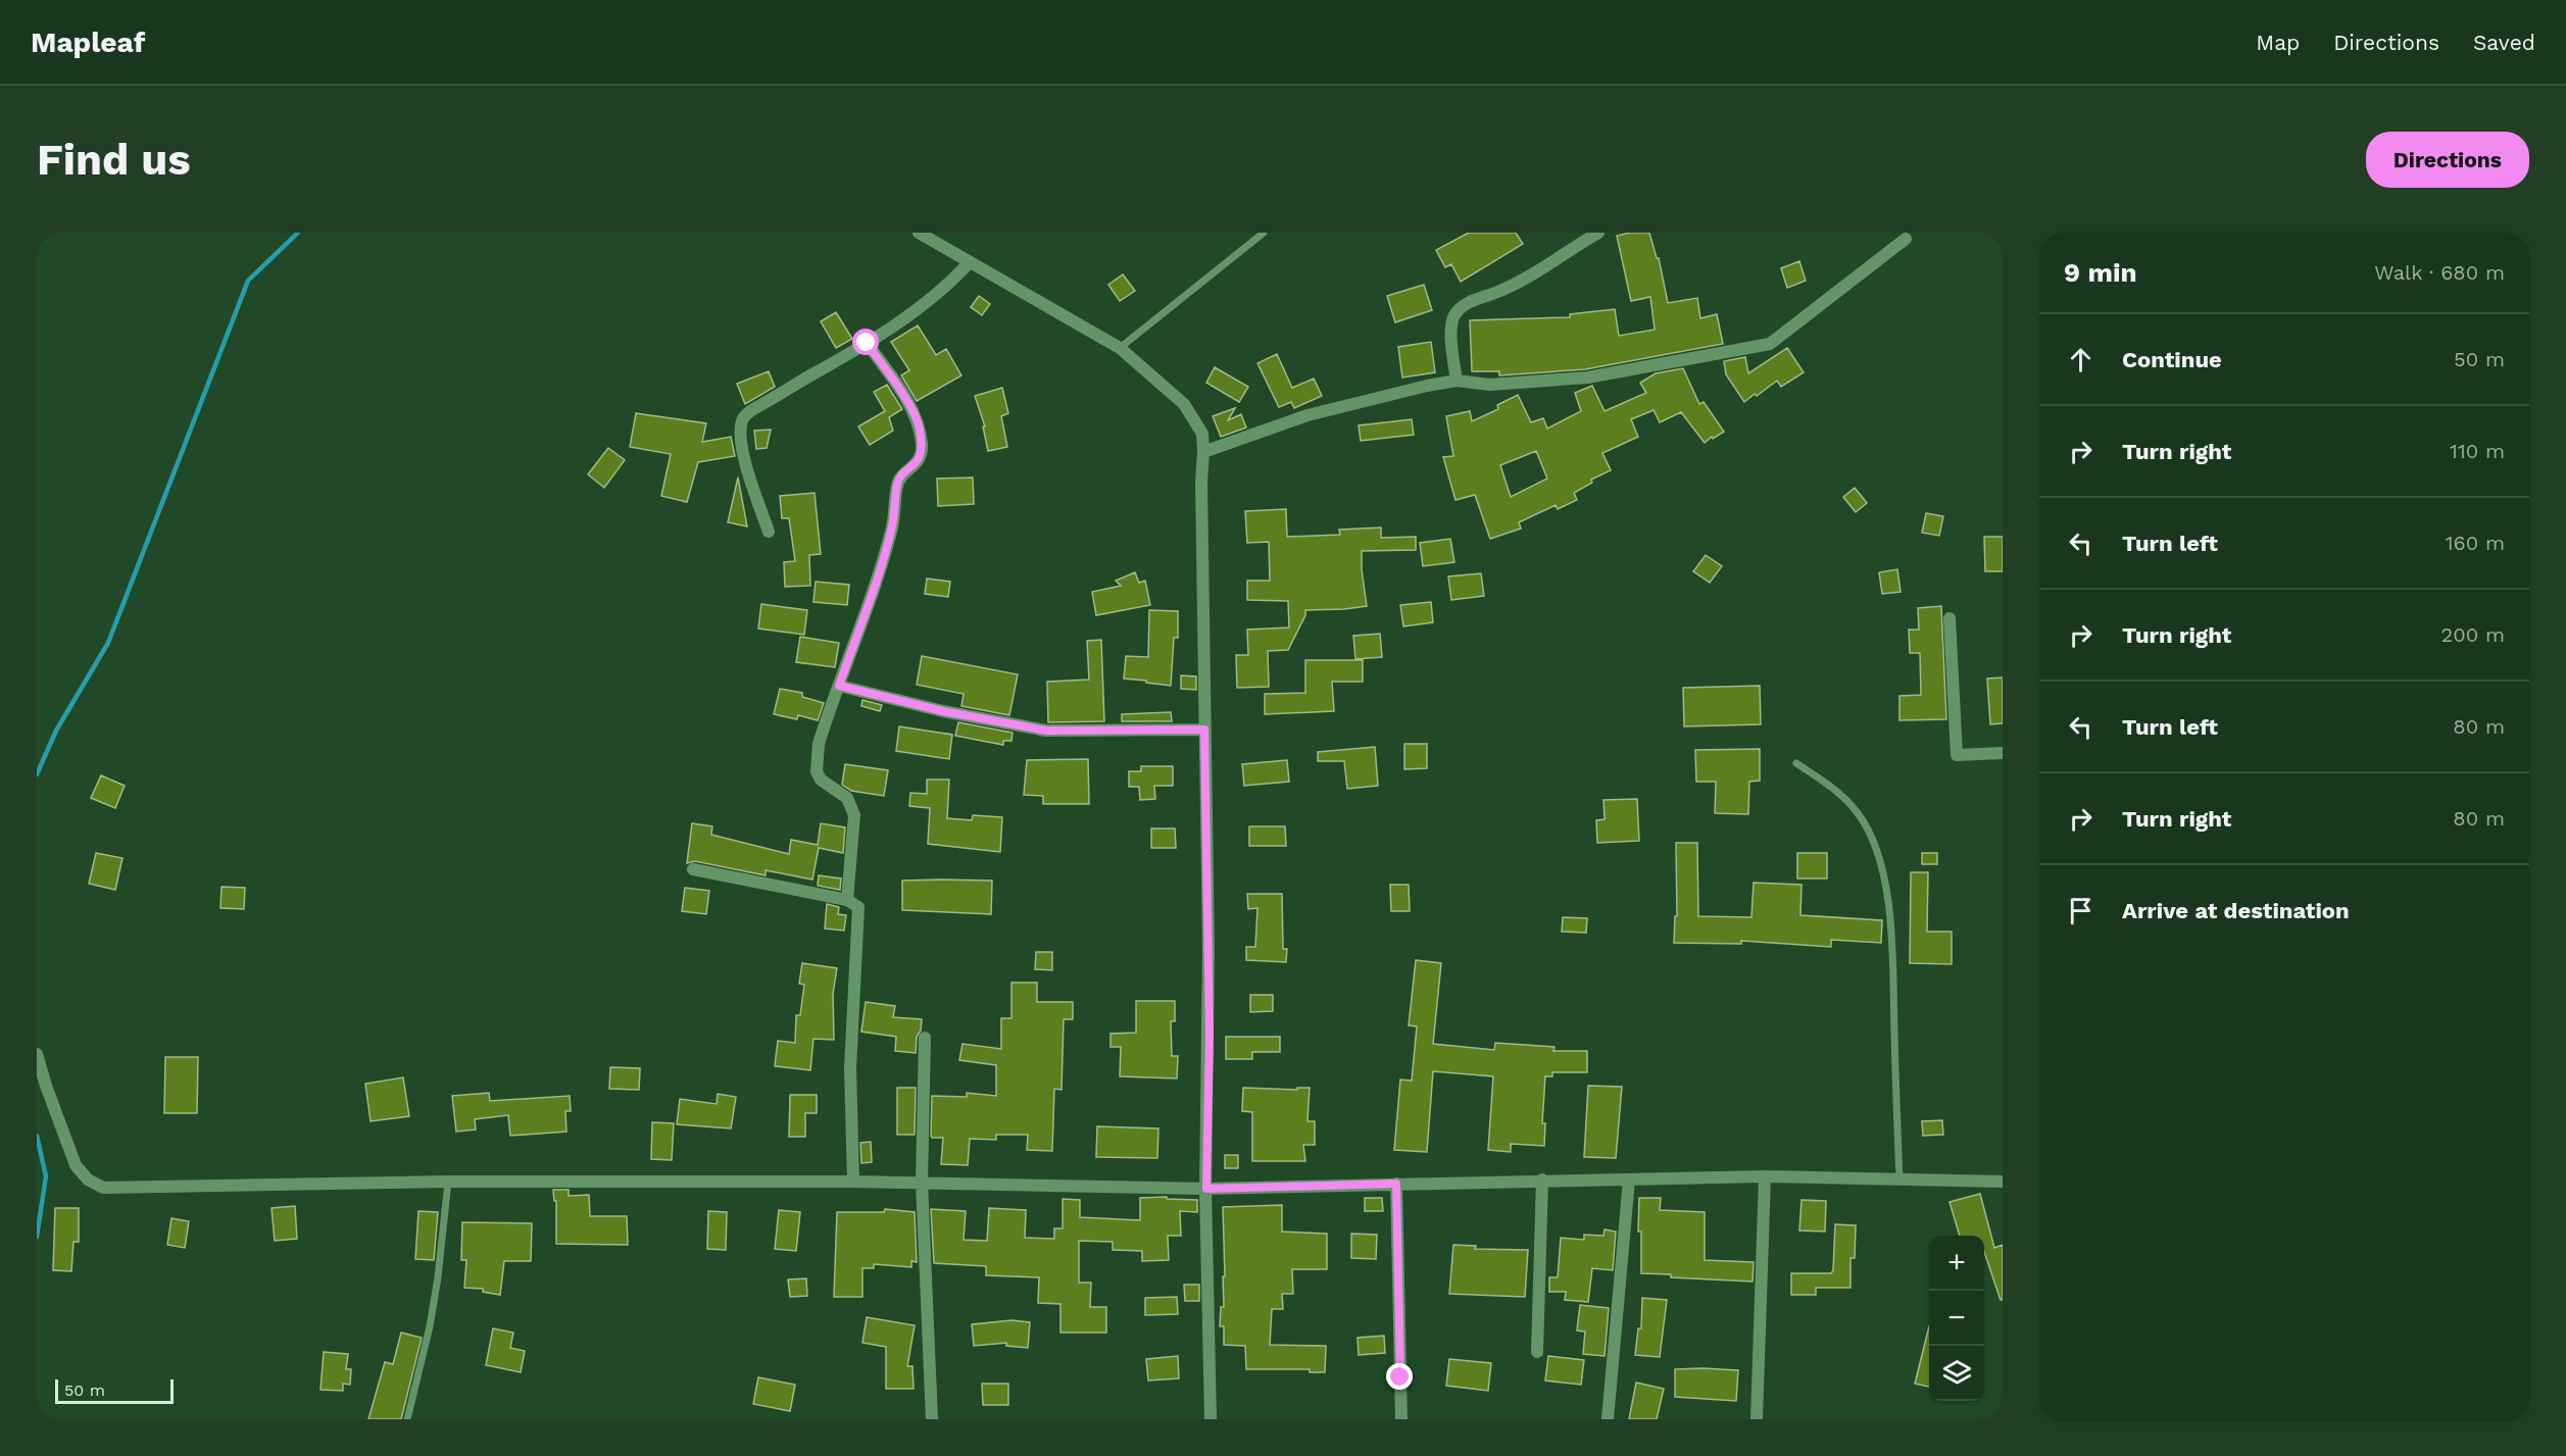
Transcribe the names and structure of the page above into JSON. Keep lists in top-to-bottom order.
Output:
{
  "scale_bar": "50 m",
  "page": {
    "header": "Mapleaf",
    "nav": ["Map", "Directions", "Saved"],
    "buttons": "Directions",
    "title": "Find us",
    "heading": ["9 min", "Walk · 680 m"],
    "list": [
      ["Continue", "50 m"],
      ["Turn right", "110 m"],
      ["Turn left", "160 m"],
      ["Turn right", "200 m"],
      ["Turn left", "80 m"],
      ["Turn right", "80 m"],
      "Arrive at destination"
    ],
    "map_buttons": ["+", "−"],
    "scale": "50 m"
  }
}
